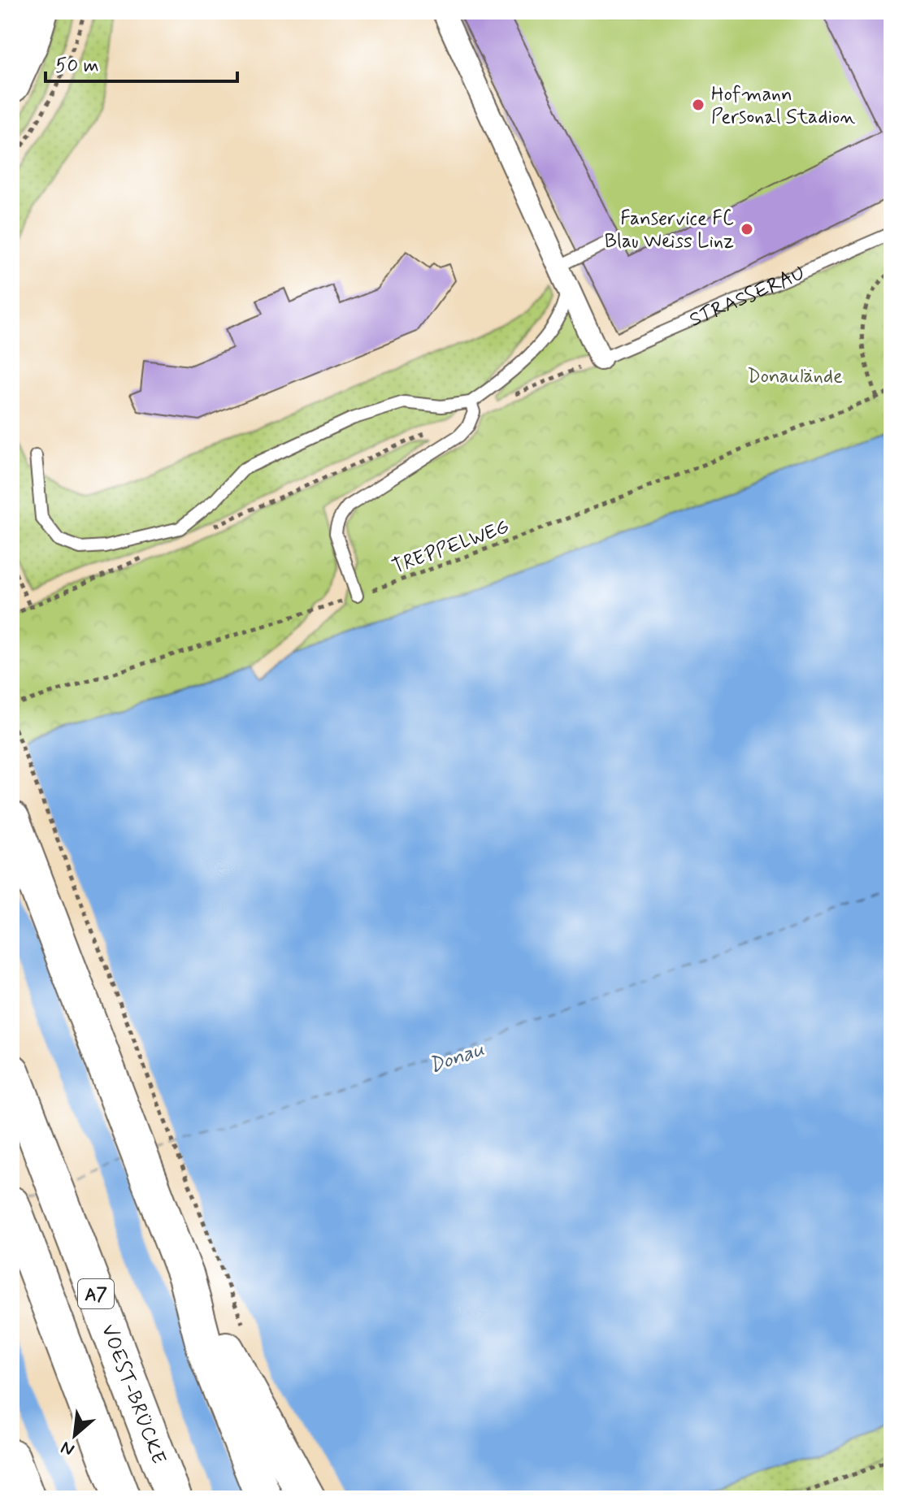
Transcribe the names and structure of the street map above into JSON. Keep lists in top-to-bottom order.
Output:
{
  "streets": {
    "highway": ["A7", "VOEST-BRÜCKE"],
    "lane": ["STRASSERAU"],
    "path": ["TREPPELWEG"]
  },
  "water": ["Donau"],
  "parks": ["Donaulände"],
  "places": ["Hofmann Personal Stadion", "Fanservice FC Blau Weiss Linz"],
  "scale_bar": "50 m",
  "north": "bottom left"
}
